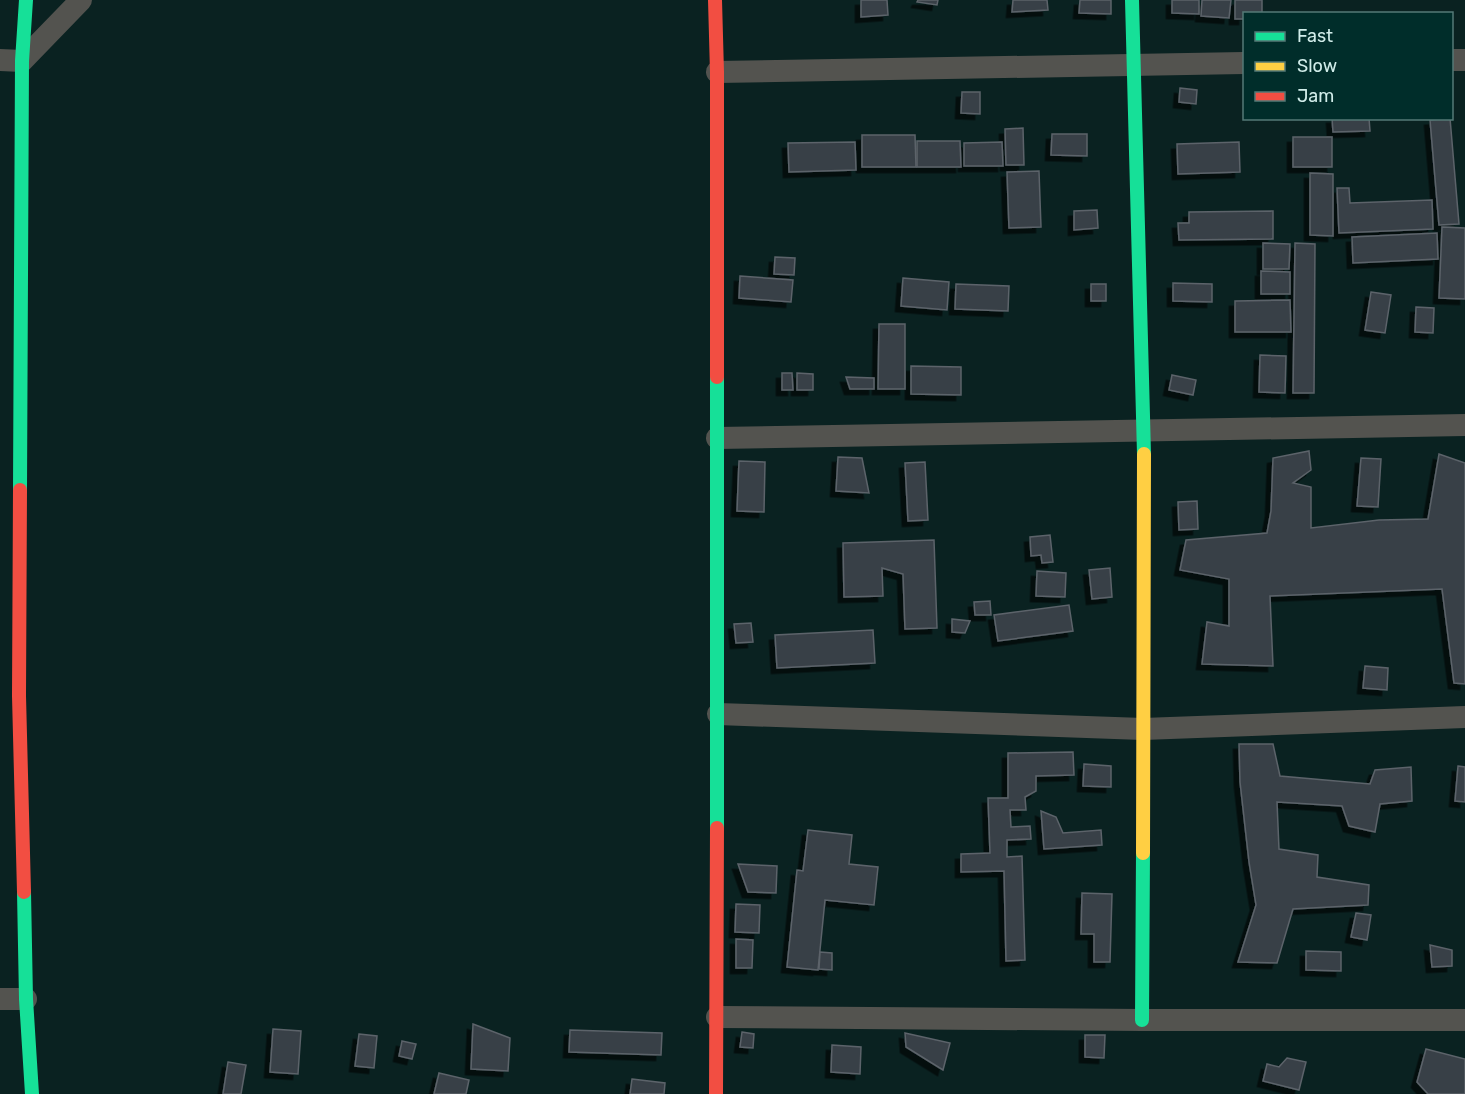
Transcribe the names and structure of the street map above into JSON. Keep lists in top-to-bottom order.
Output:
{
  "legend": ["Fast", "Slow", "Jam"]
}
